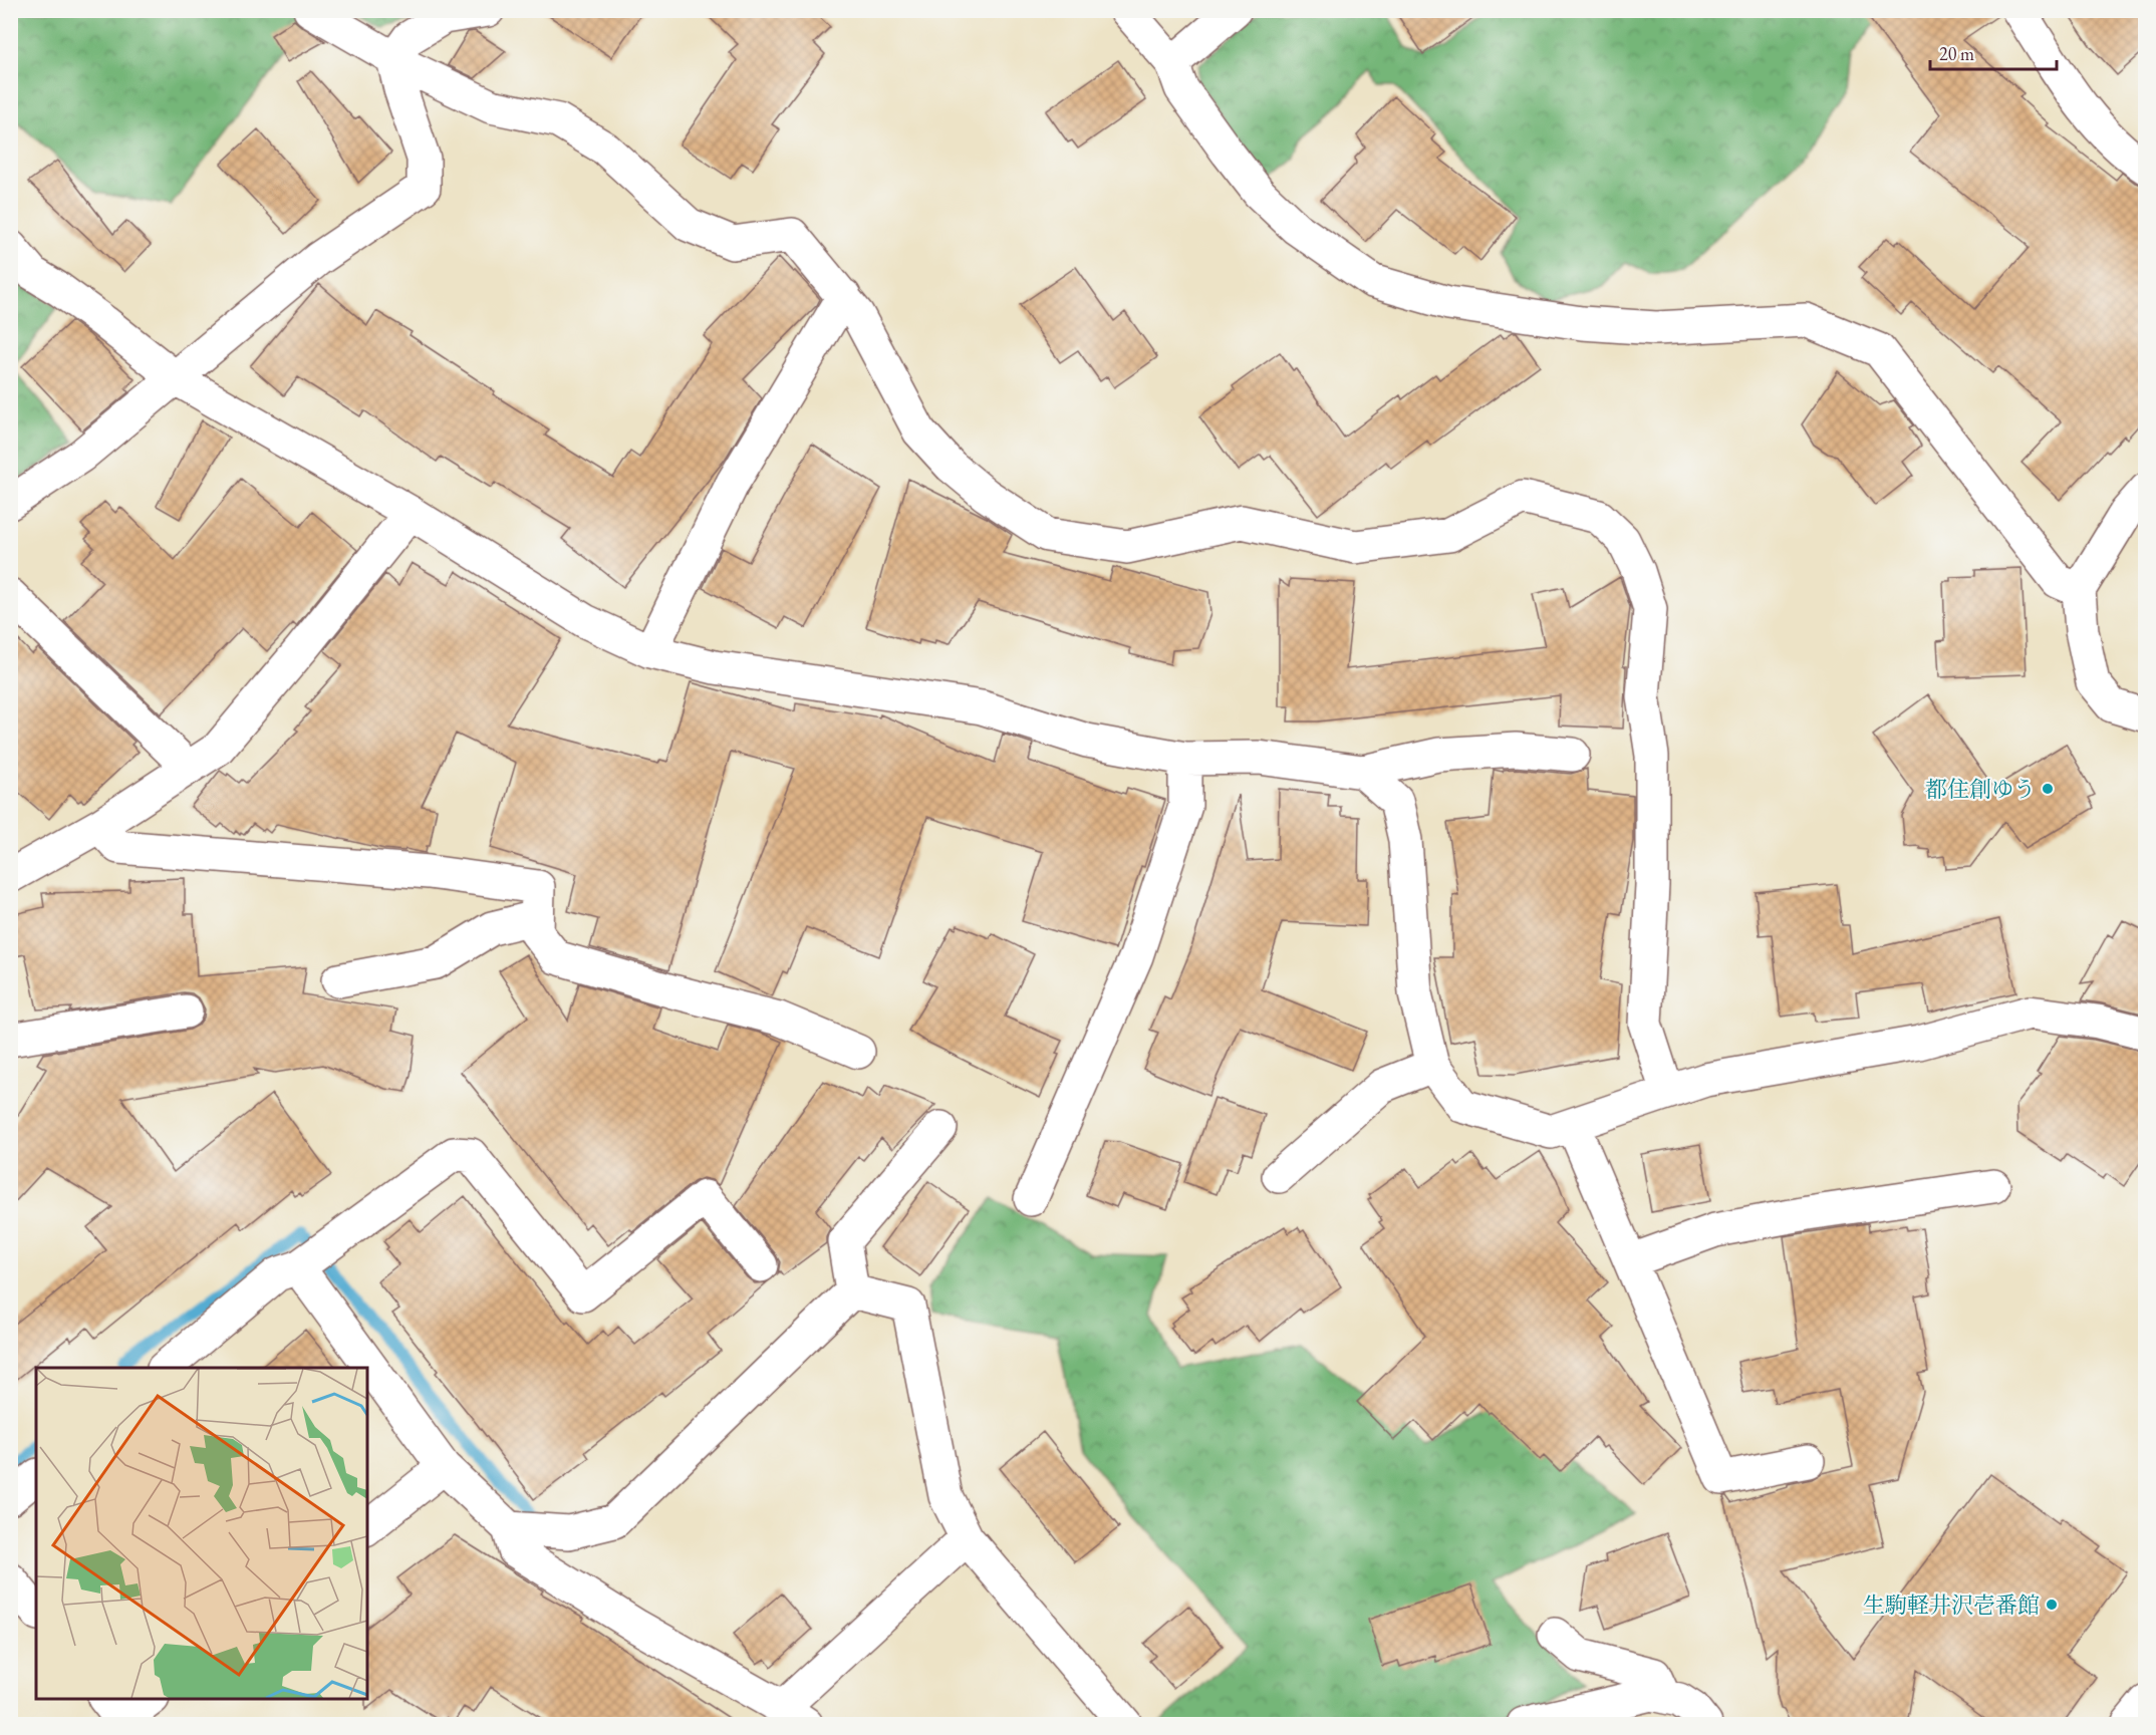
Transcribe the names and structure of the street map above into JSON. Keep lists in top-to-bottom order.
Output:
{
  "places": ["都住創ゆう", "生駒軽井沢壱番館"],
  "scale_bar": "20 m"
}
